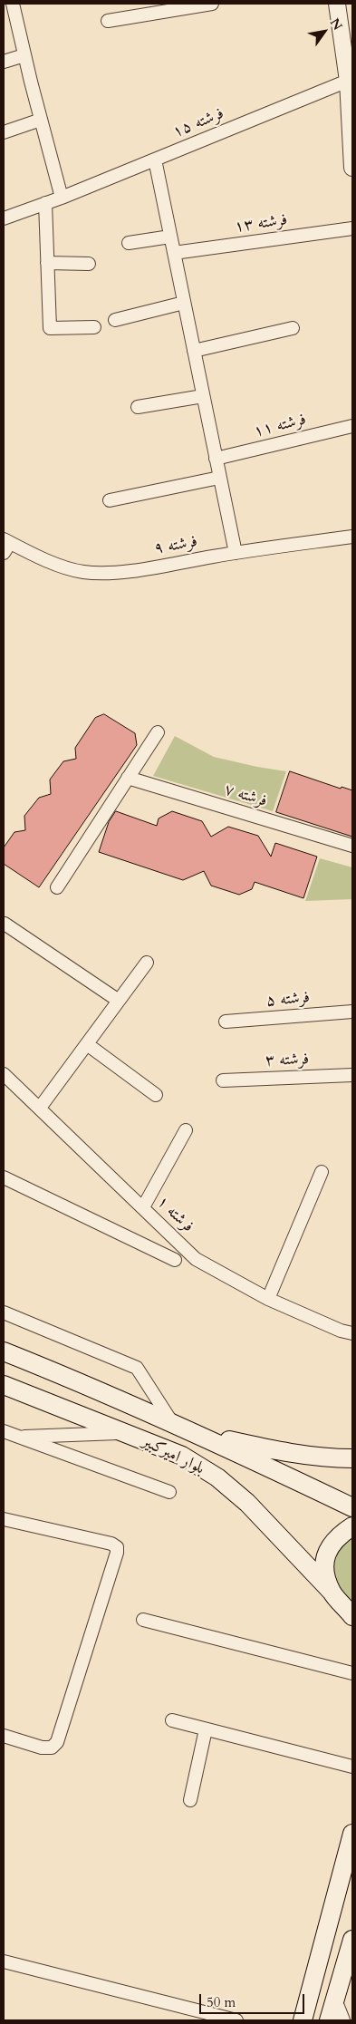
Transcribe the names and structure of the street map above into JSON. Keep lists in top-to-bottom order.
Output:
{
  "streets": {
    "main road": ["بلوار امیرکبیر"],
    "street": [
      "فرشته ۱۵",
      "فرشته ۱۳",
      "فرشته ۱۱",
      "فرشته ۹",
      "فرشته ۷",
      "فرشته ۵",
      "فرشته ۳",
      "فرشته ۱"
    ]
  },
  "scale_bar": "50 m",
  "north": "top right"
}
